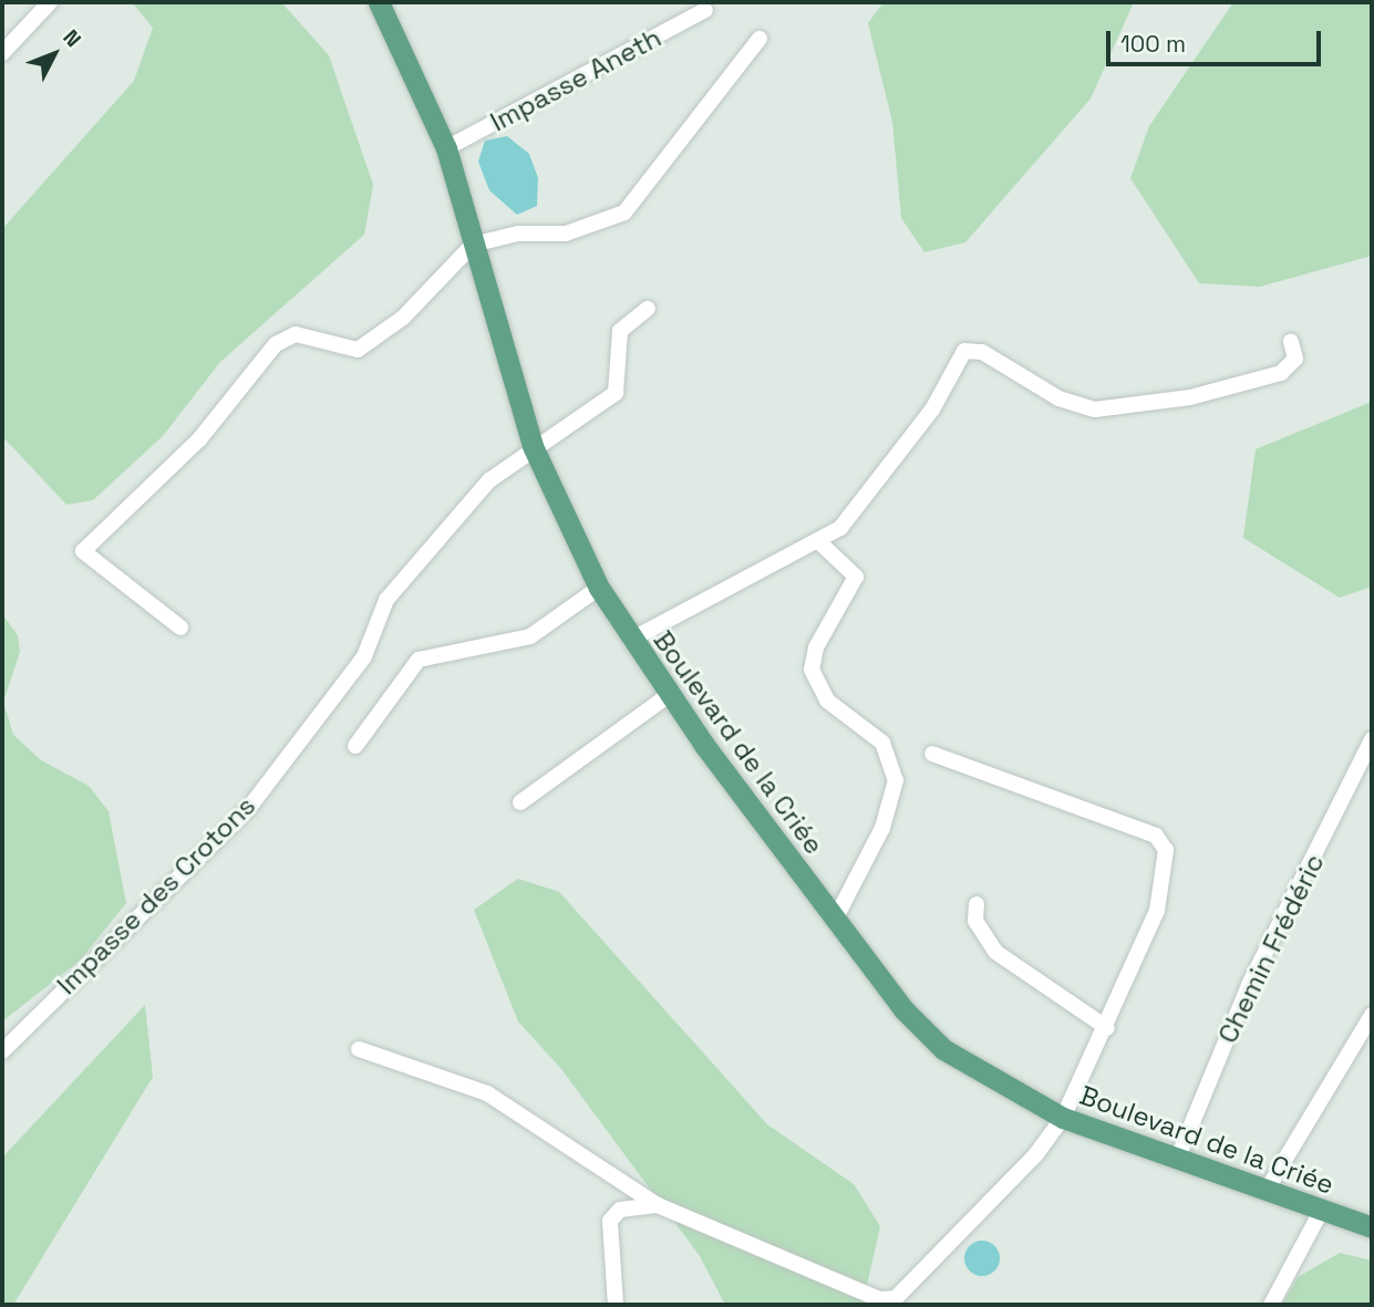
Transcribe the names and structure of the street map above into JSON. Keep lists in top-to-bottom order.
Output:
{
  "streets": {
    "main road": ["Boulevard de la Criée"],
    "street": ["Impasse Aneth", "Impasse des Crotons", "Chemin Frédéric"]
  },
  "crossings": [
    ["Impasse Aneth", "Boulevard de la Criée"],
    ["Boulevard de la Criée", "Impasse des Crotons"],
    ["Boulevard de la Criée", "Chemin Frédéric"]
  ],
  "scale_bar": "100 m",
  "north": "top right"
}
